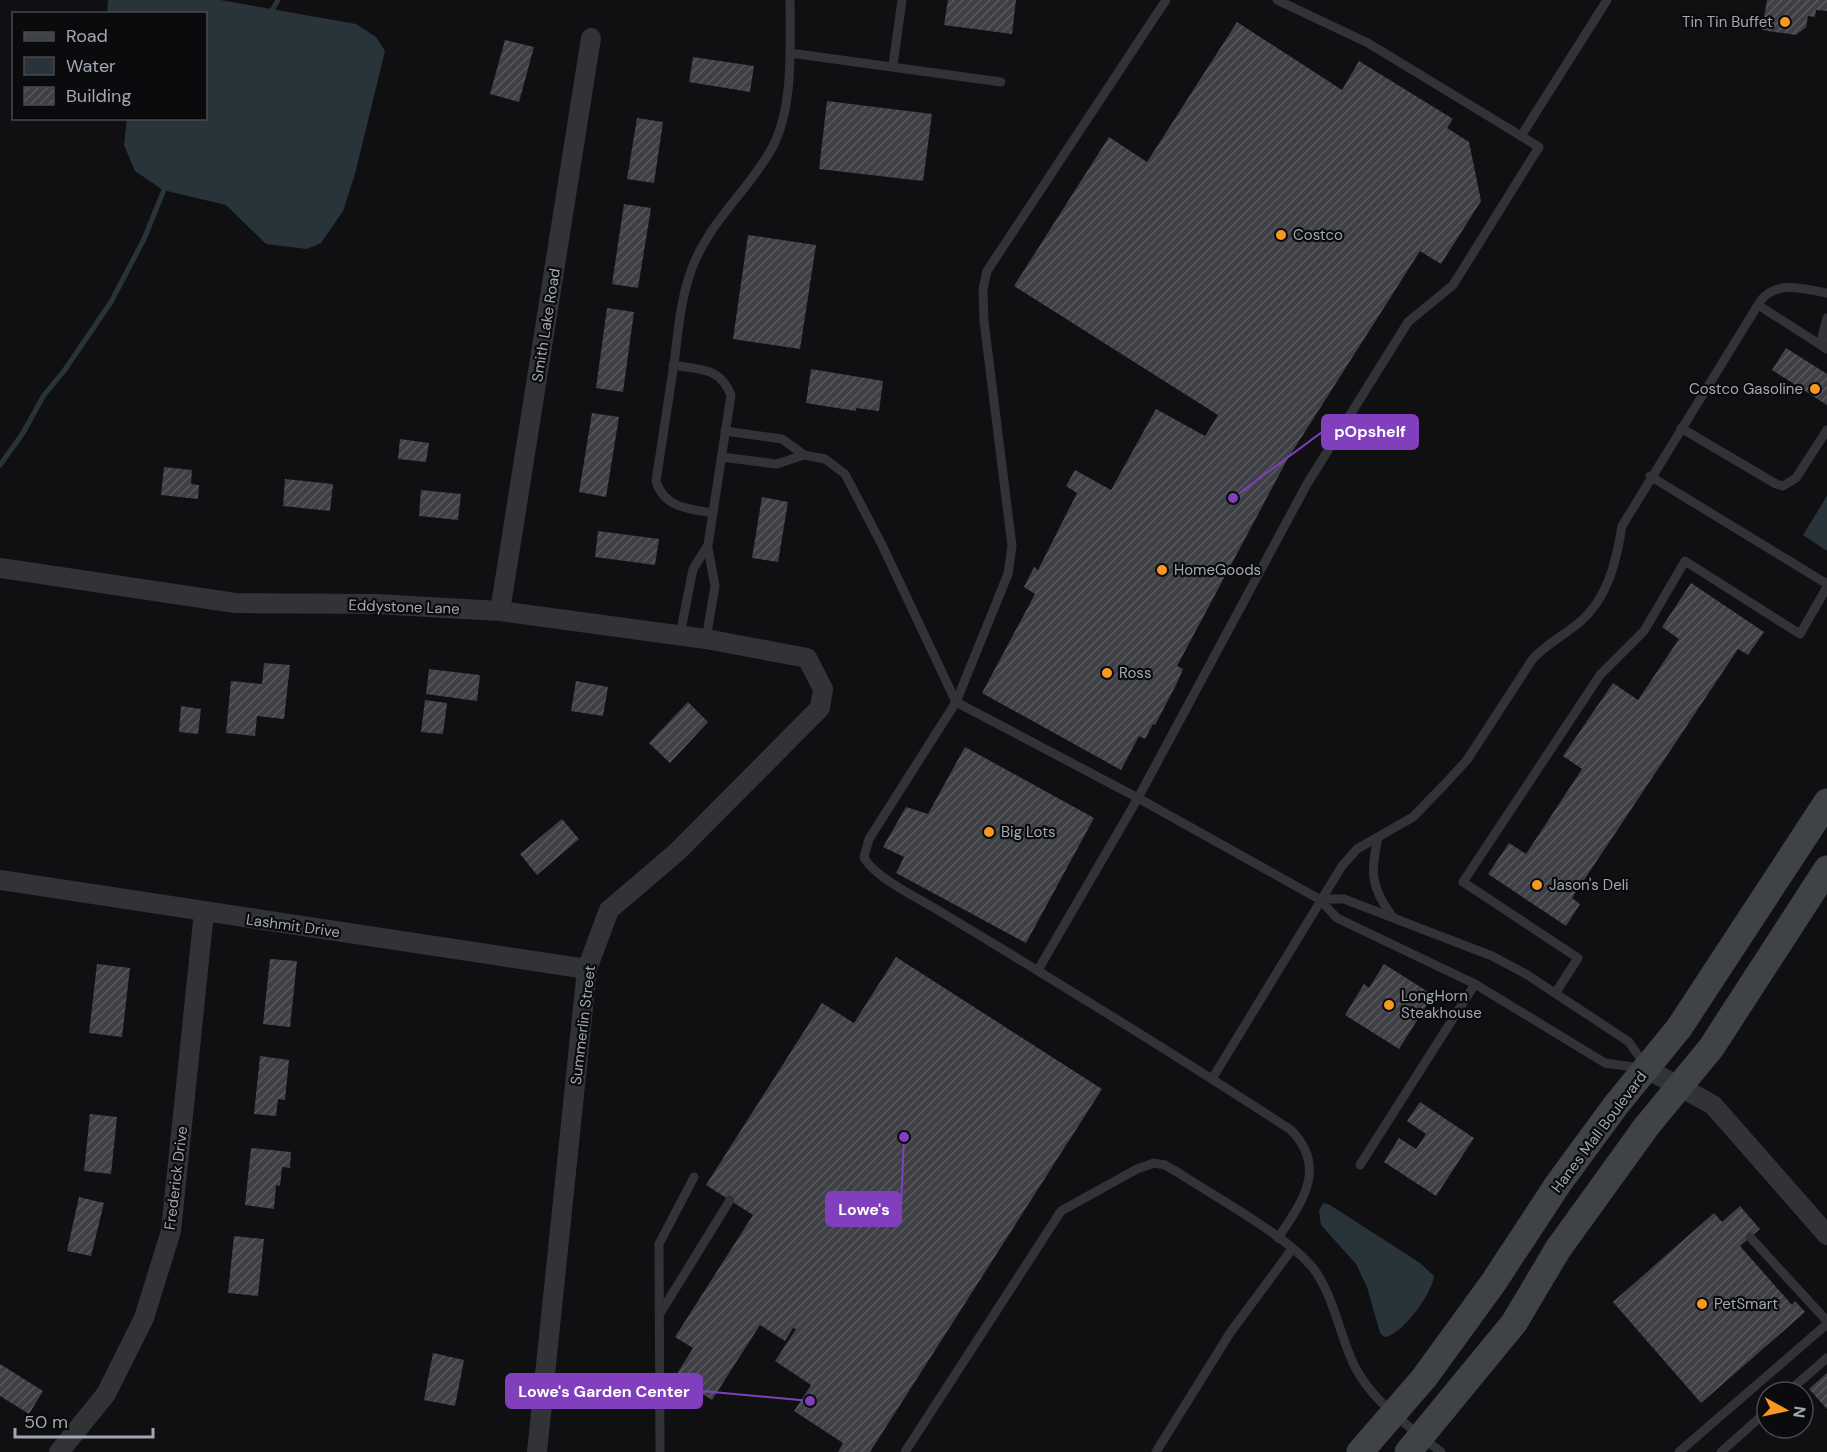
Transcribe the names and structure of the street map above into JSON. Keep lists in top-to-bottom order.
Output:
{
  "streets": {
    "main road": ["Hanes Mall Boulevard"],
    "street": [
      "Smith Lake Road",
      "Eddystone Lane",
      "Lashmit Drive",
      "Summerlin Street",
      "Frederick Drive"
    ]
  },
  "crossings": [
    ["Smith Lake Road", "Eddystone Lane"],
    ["Eddystone Lane", "Summerlin Street"],
    ["Lashmit Drive", "Summerlin Street"],
    ["Lashmit Drive", "Frederick Drive"]
  ],
  "places": [
    "Tin Tin Buffet",
    "Costco",
    "Costco Gasoline",
    "pOpshelf",
    "HomeGoods",
    "Ross",
    "Big Lots",
    "Jason's Deli",
    "LongHorn Steakhouse",
    "Lowe's",
    "PetSmart",
    "Lowe's Garden Center"
  ],
  "legend": ["Road", "Water", "Building"],
  "scale_bar": "50 m",
  "north": "right"
}
